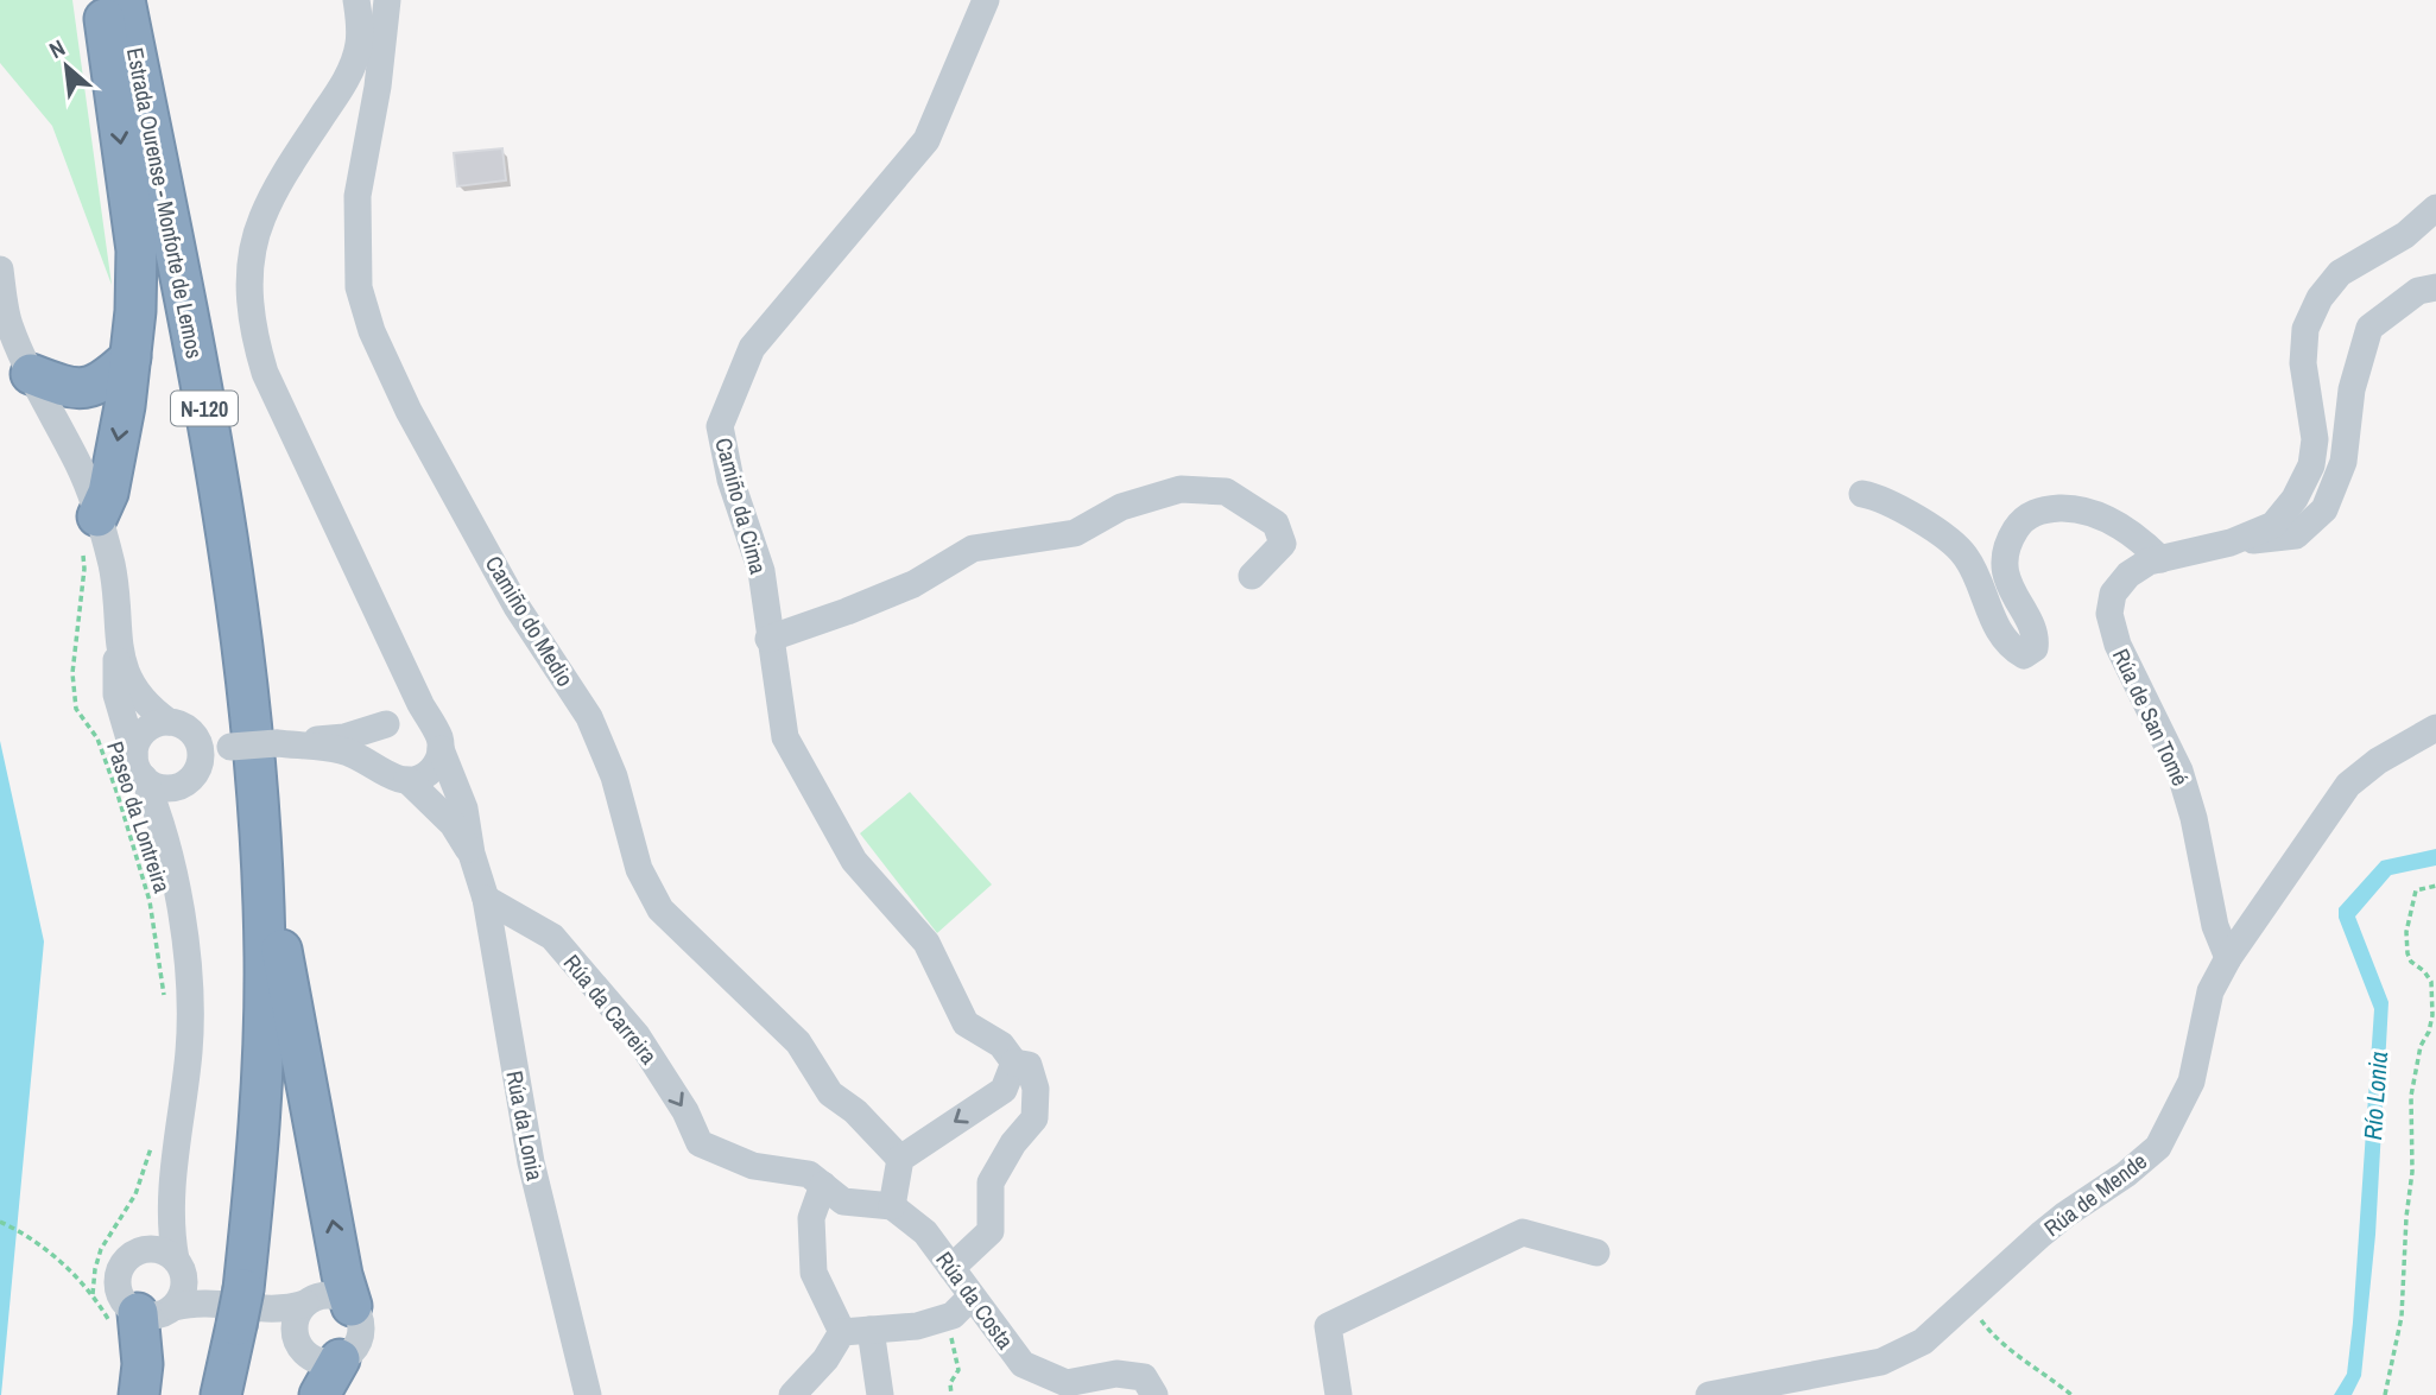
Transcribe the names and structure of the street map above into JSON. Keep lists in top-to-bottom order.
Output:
{
  "streets": {
    "highway": ["Estrada Ourense - Monforte de Lemos", "N-120"],
    "street": [
      "Camiño da Cima",
      "Camiño do Medio",
      "Rúa de San Tomé",
      "Rúa da Carreira",
      "Rúa da Lonia",
      "Rúa de Mende",
      "Rúa da Costa"
    ],
    "path": ["Paseo da Lontreira"]
  },
  "crossings": [
    ["Camiño da Cima", "Rúa da Costa"],
    ["Camiño do Medio", "Rúa da Lonia"],
    ["Rúa de San Tomé", "Rúa de Mende"],
    ["Rúa da Carreira", "Rúa da Lonia"],
    ["Rúa da Carreira", "Rúa da Costa"]
  ],
  "one_way": ["Rúa da Carreira"],
  "water": ["Río Lonia"],
  "north": "top left"
}
